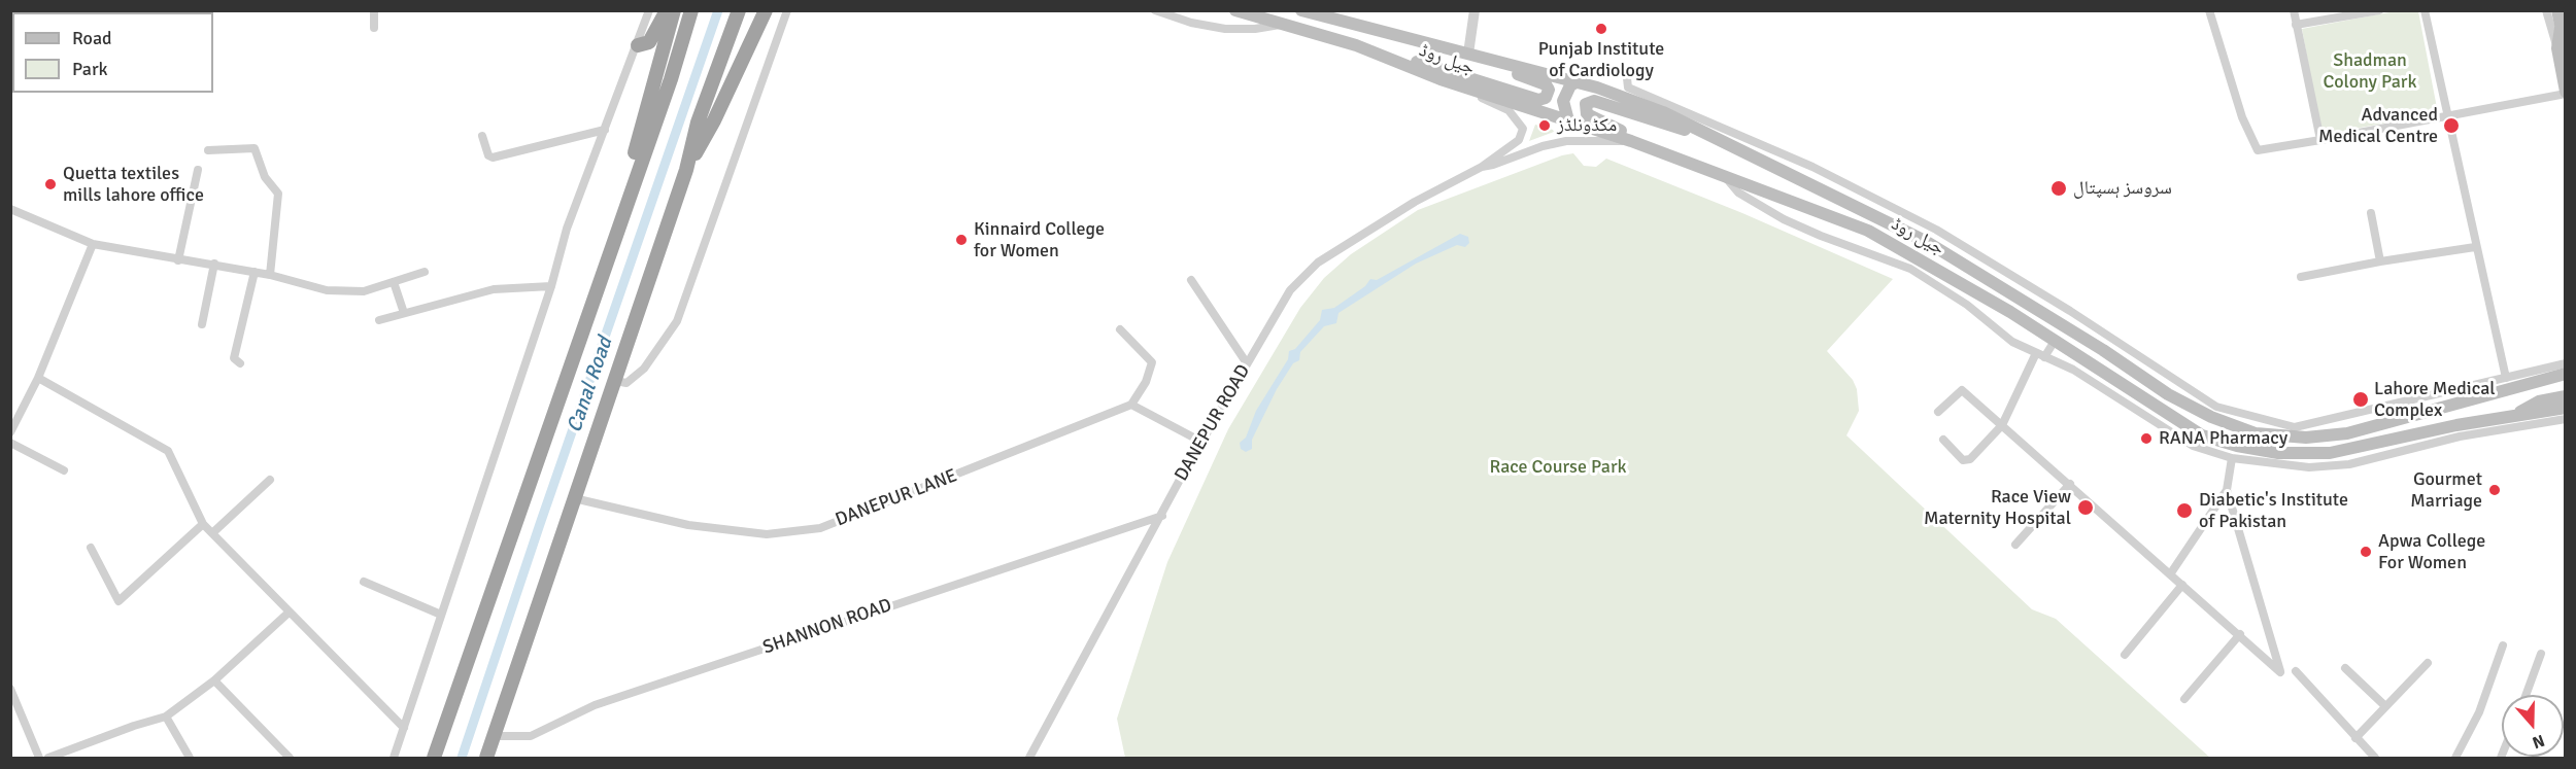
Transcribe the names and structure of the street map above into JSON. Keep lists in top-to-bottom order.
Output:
{
  "streets": {
    "main road": ["جیل روڈ"],
    "street": ["DANEPUR ROAD", "DANEPUR LANE", "SHANNON ROAD"]
  },
  "crossings": [
    ["جیل روڈ", "DANEPUR ROAD"],
    ["DANEPUR ROAD", "SHANNON ROAD"]
  ],
  "water": ["Canal Road"],
  "parks": ["Shadman Colony Park", "Race Course Park"],
  "places": [
    "Punjab Institute of Cardiology",
    "مکڈونلڈز",
    "Advanced Medical Centre",
    "Quetta textiles mills lahore office",
    "سروسز ہسپتال",
    "Kinnaird College for Women",
    "Lahore Medical Complex",
    "RANA Pharmacy",
    "Gourmet Marriage",
    "Race View Maternity Hospital",
    "Diabetic's Institute of Pakistan",
    "Apwa College For Women"
  ],
  "legend": ["Road", "Park"],
  "north": "bottom"
}
